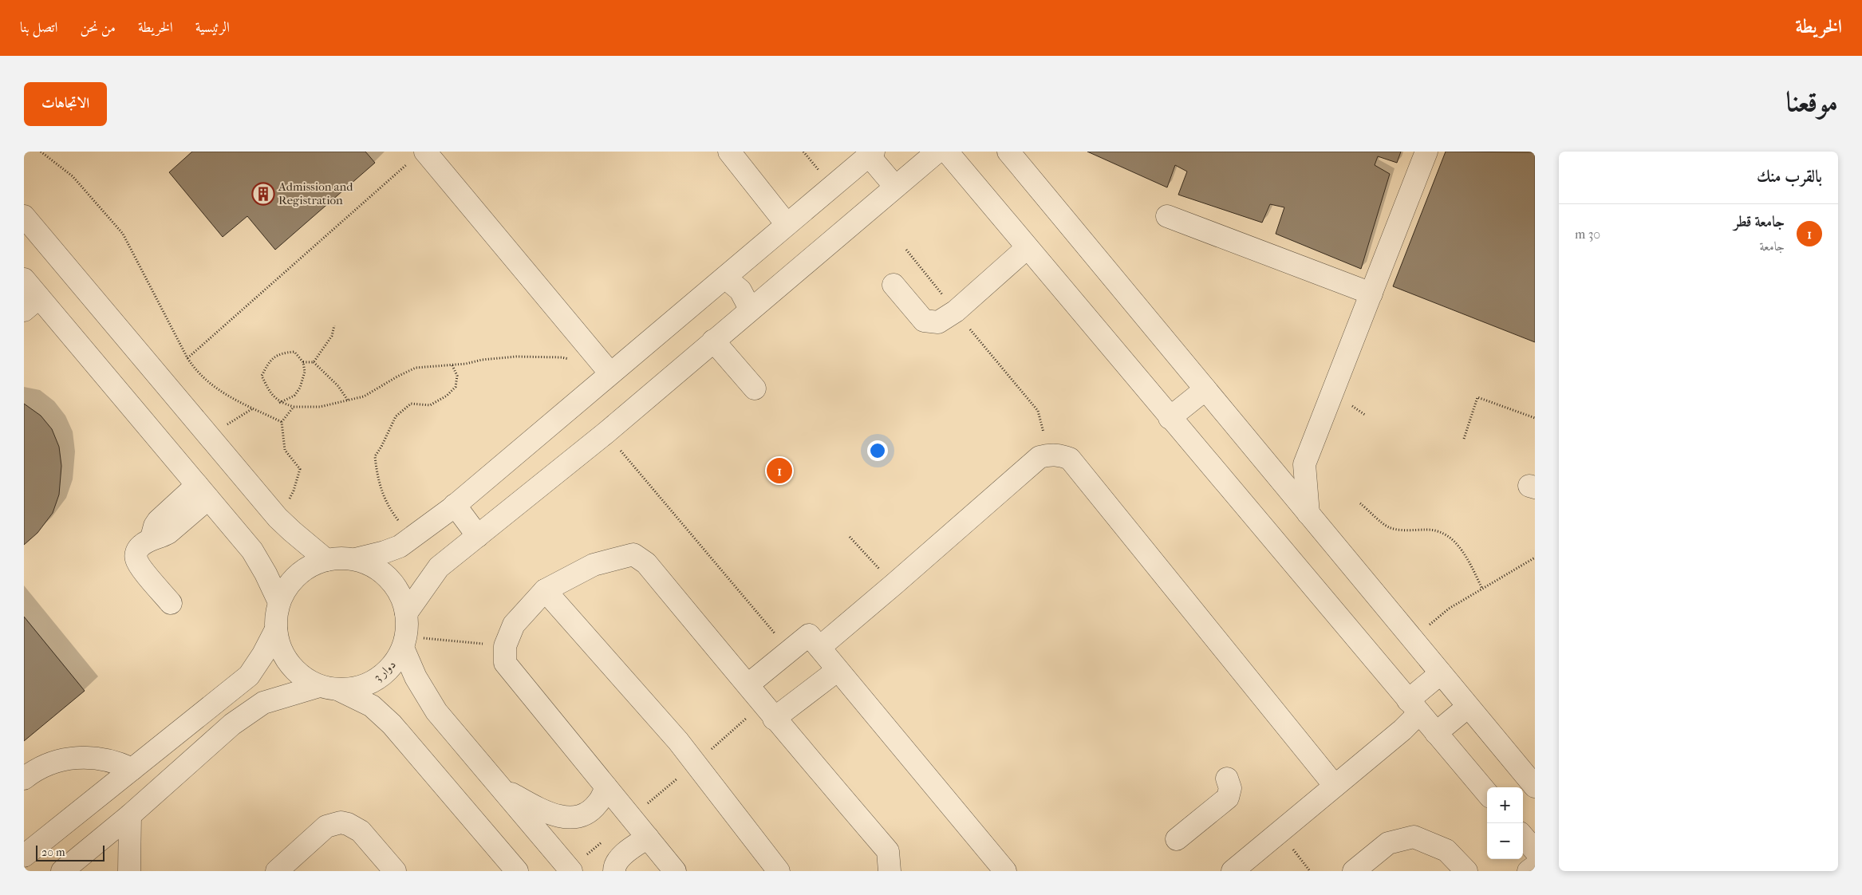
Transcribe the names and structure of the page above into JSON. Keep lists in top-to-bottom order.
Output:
{
  "streets": {
    "street": ["دوار 3"]
  },
  "places": {
    "building": ["Admission and Registration"]
  },
  "scale_bar": "20 m",
  "page": {
    "header": "الخريطة",
    "nav": [
      "الرئيسية",
      "الخريطة",
      "من نحن",
      "اتصل بنا"
    ],
    "title": "موقعنا",
    "buttons": "الاتجاهات",
    "heading": "بالقرب منك",
    "list": [
      {
        "mark": "1",
        "name": "جامعة قطر",
        "note": "جامعة",
        "value": "30 m"
      }
    ],
    "pins": "1",
    "map_buttons": ["+", "−"],
    "scale": "20 m"
  }
}
